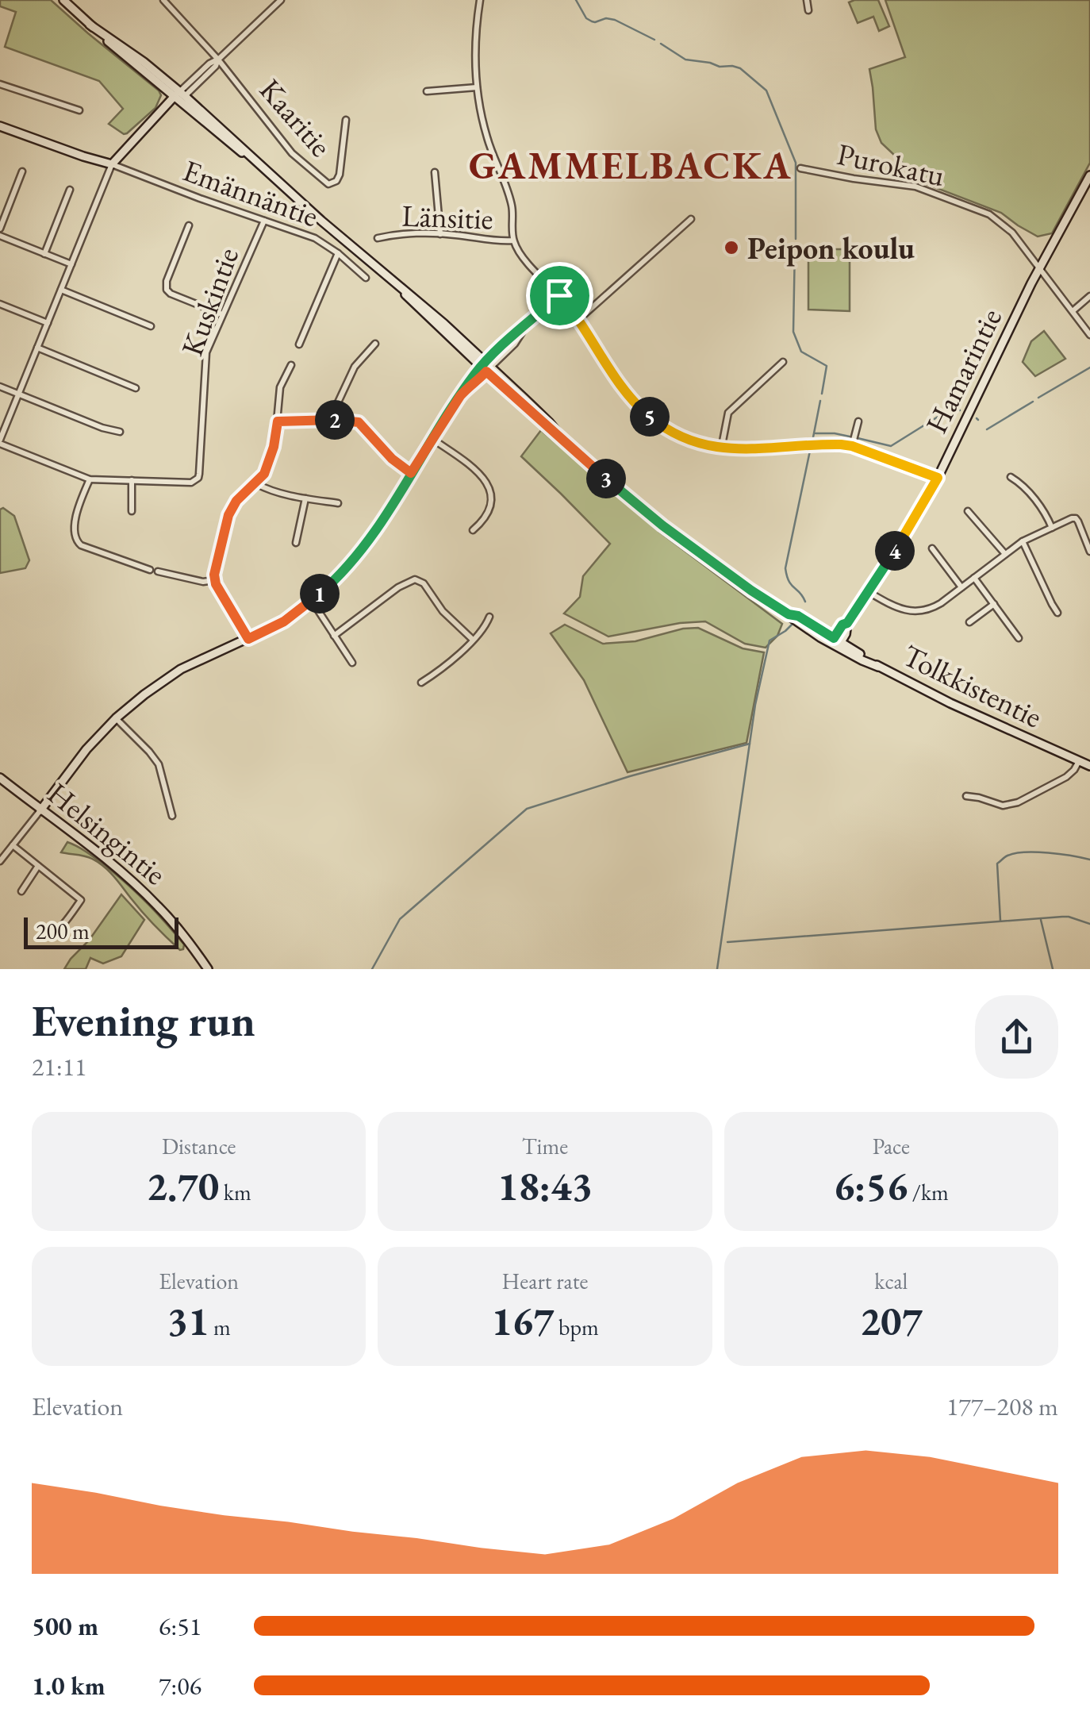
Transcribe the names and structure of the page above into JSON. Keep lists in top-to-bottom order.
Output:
{
  "streets": {
    "street": [
      "Kaaritie",
      "Purokatu",
      "Emännäntie",
      "Länsitie",
      "Kuskintie",
      "Hamarintie",
      "Tolkkistentie",
      "Helsingintie"
    ]
  },
  "crossings": [
    ["Purokatu", "Hamarintie"],
    ["Emännäntie", "Kuskintie"],
    ["Länsitie", "Hamarintie"],
    ["Hamarintie", "Tolkkistentie"]
  ],
  "districts": ["GAMMELBACKA"],
  "places": ["Peipon koulu"],
  "scale_bar": "200 m",
  "page": {
    "pins": [
      "5",
      "2",
      "3",
      "4",
      "1"
    ],
    "scale": "200 m",
    "heading": ["Evening run", "21:11"],
    "stats": [
      ["Distance", "2.70 km"],
      ["Time", "18:43"],
      ["Pace", "6:56 /km"],
      ["Elevation", "31 m"],
      ["Heart rate", "167 bpm"],
      ["kcal", "207"]
    ],
    "chart": ["Elevation", "177–208 m"],
    "list": [
      {
        "name": "500 m",
        "note": "6:51"
      },
      {
        "name": "1.0 km",
        "note": "7:06"
      }
    ]
  }
}
